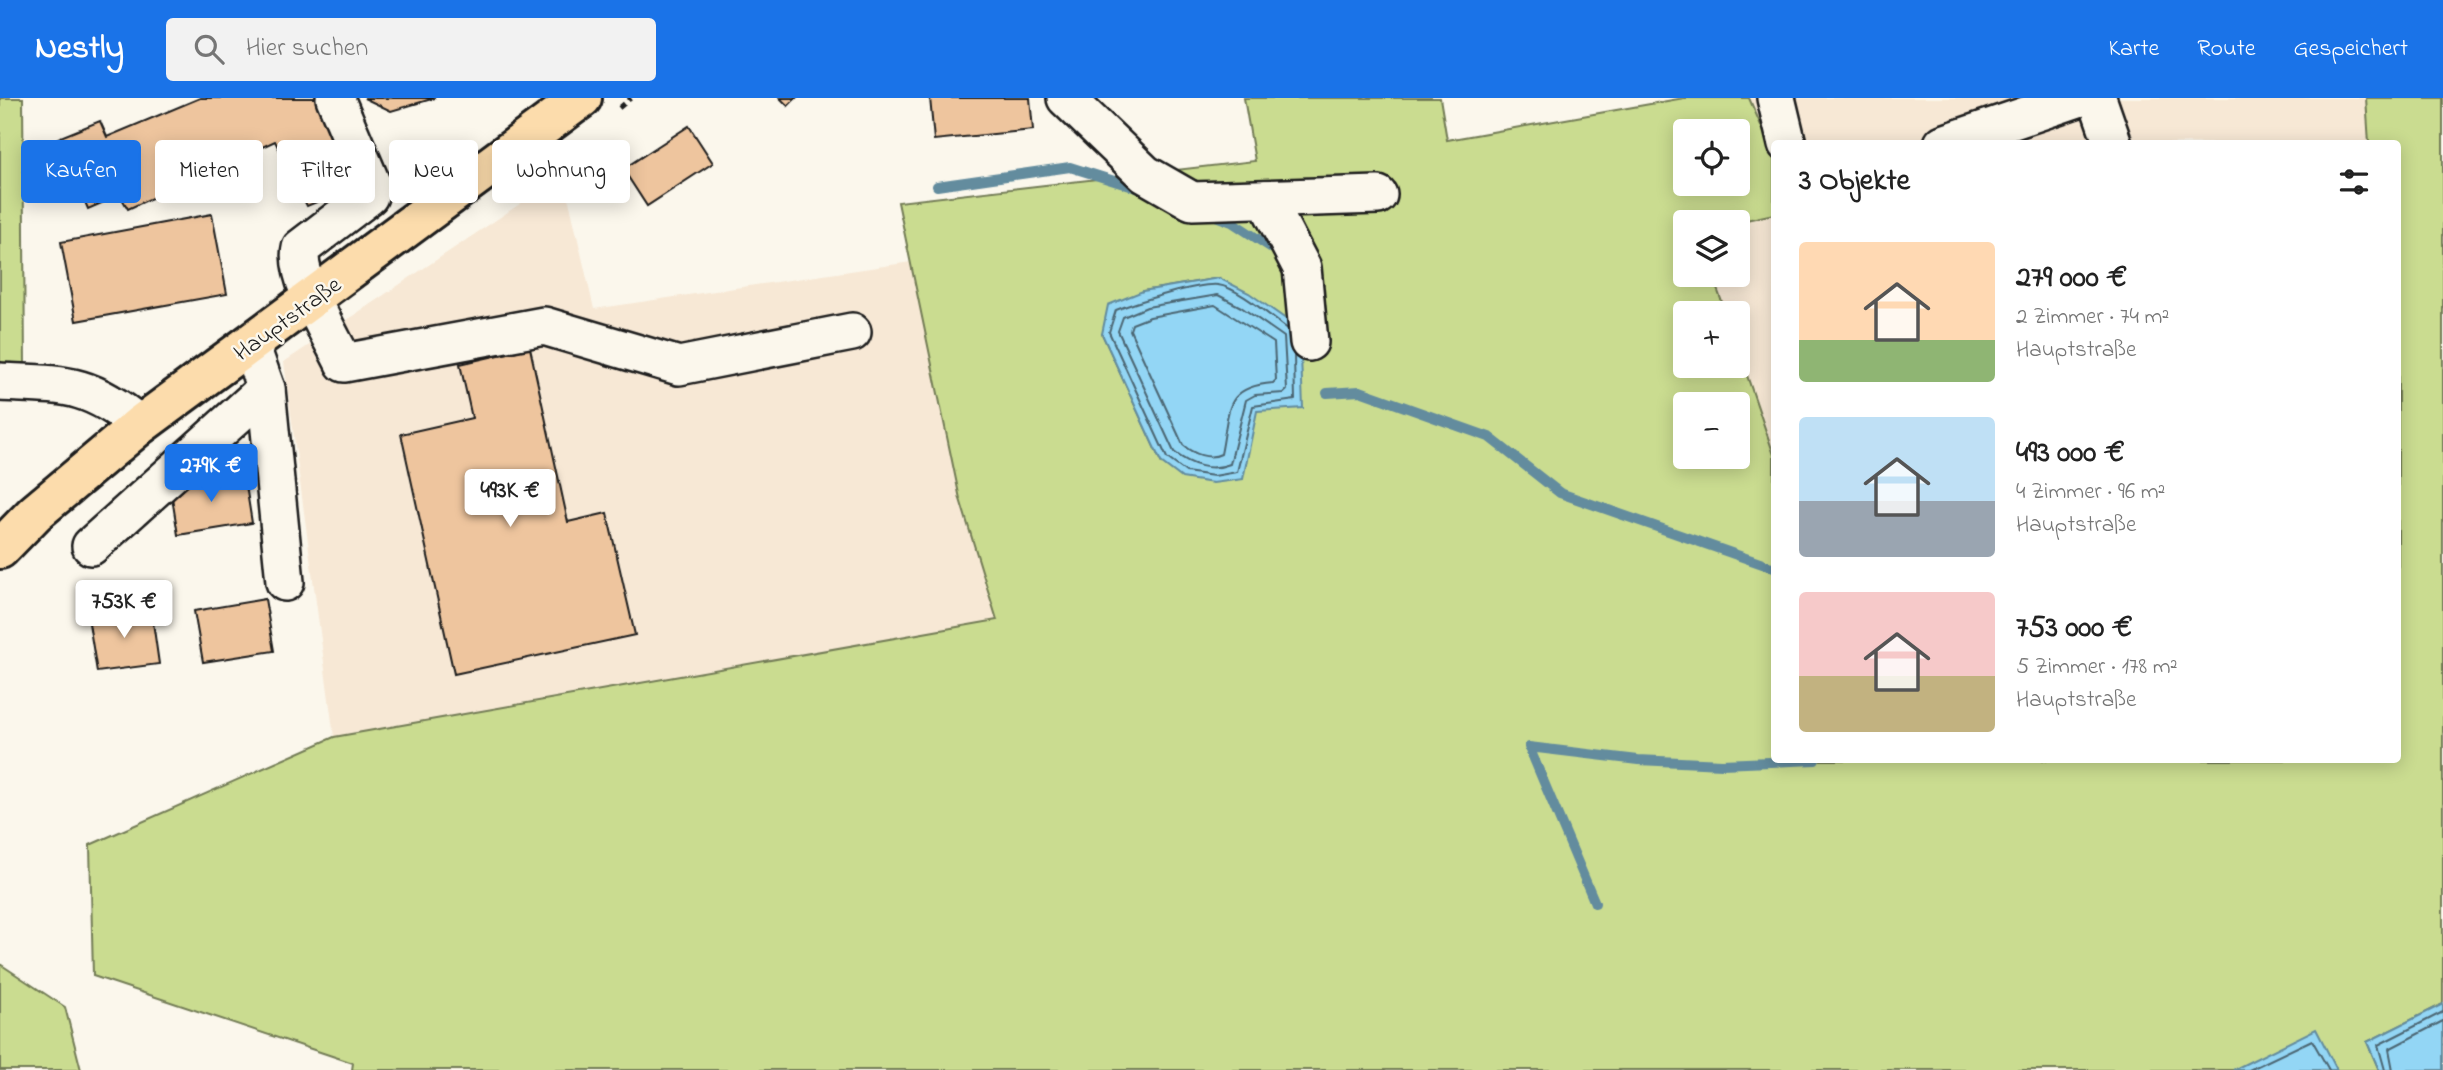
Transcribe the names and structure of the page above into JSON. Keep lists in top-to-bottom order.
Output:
{
  "streets": {
    "main road": ["Hauptstraße"]
  },
  "page": {
    "header": "Nestly",
    "search": "Hier suchen",
    "nav": ["Karte", "Route", "Gespeichert"],
    "map_buttons": ["+", "−"],
    "chip": [
      "Kaufen",
      "Mieten",
      "Filter",
      "Neu",
      "Wohnung"
    ],
    "heading": "3 Objekte",
    "list": [
      {
        "name": "279 000 €",
        "note": "2 Zimmer · 74 m² · Hauptstraße"
      },
      {
        "name": "493 000 €",
        "note": "4 Zimmer · 96 m² · Hauptstraße"
      },
      {
        "name": "753 000 €",
        "note": "5 Zimmer · 178 m² · Hauptstraße"
      }
    ],
    "price": ["279K €", "493K €", "753K €"]
  }
}
